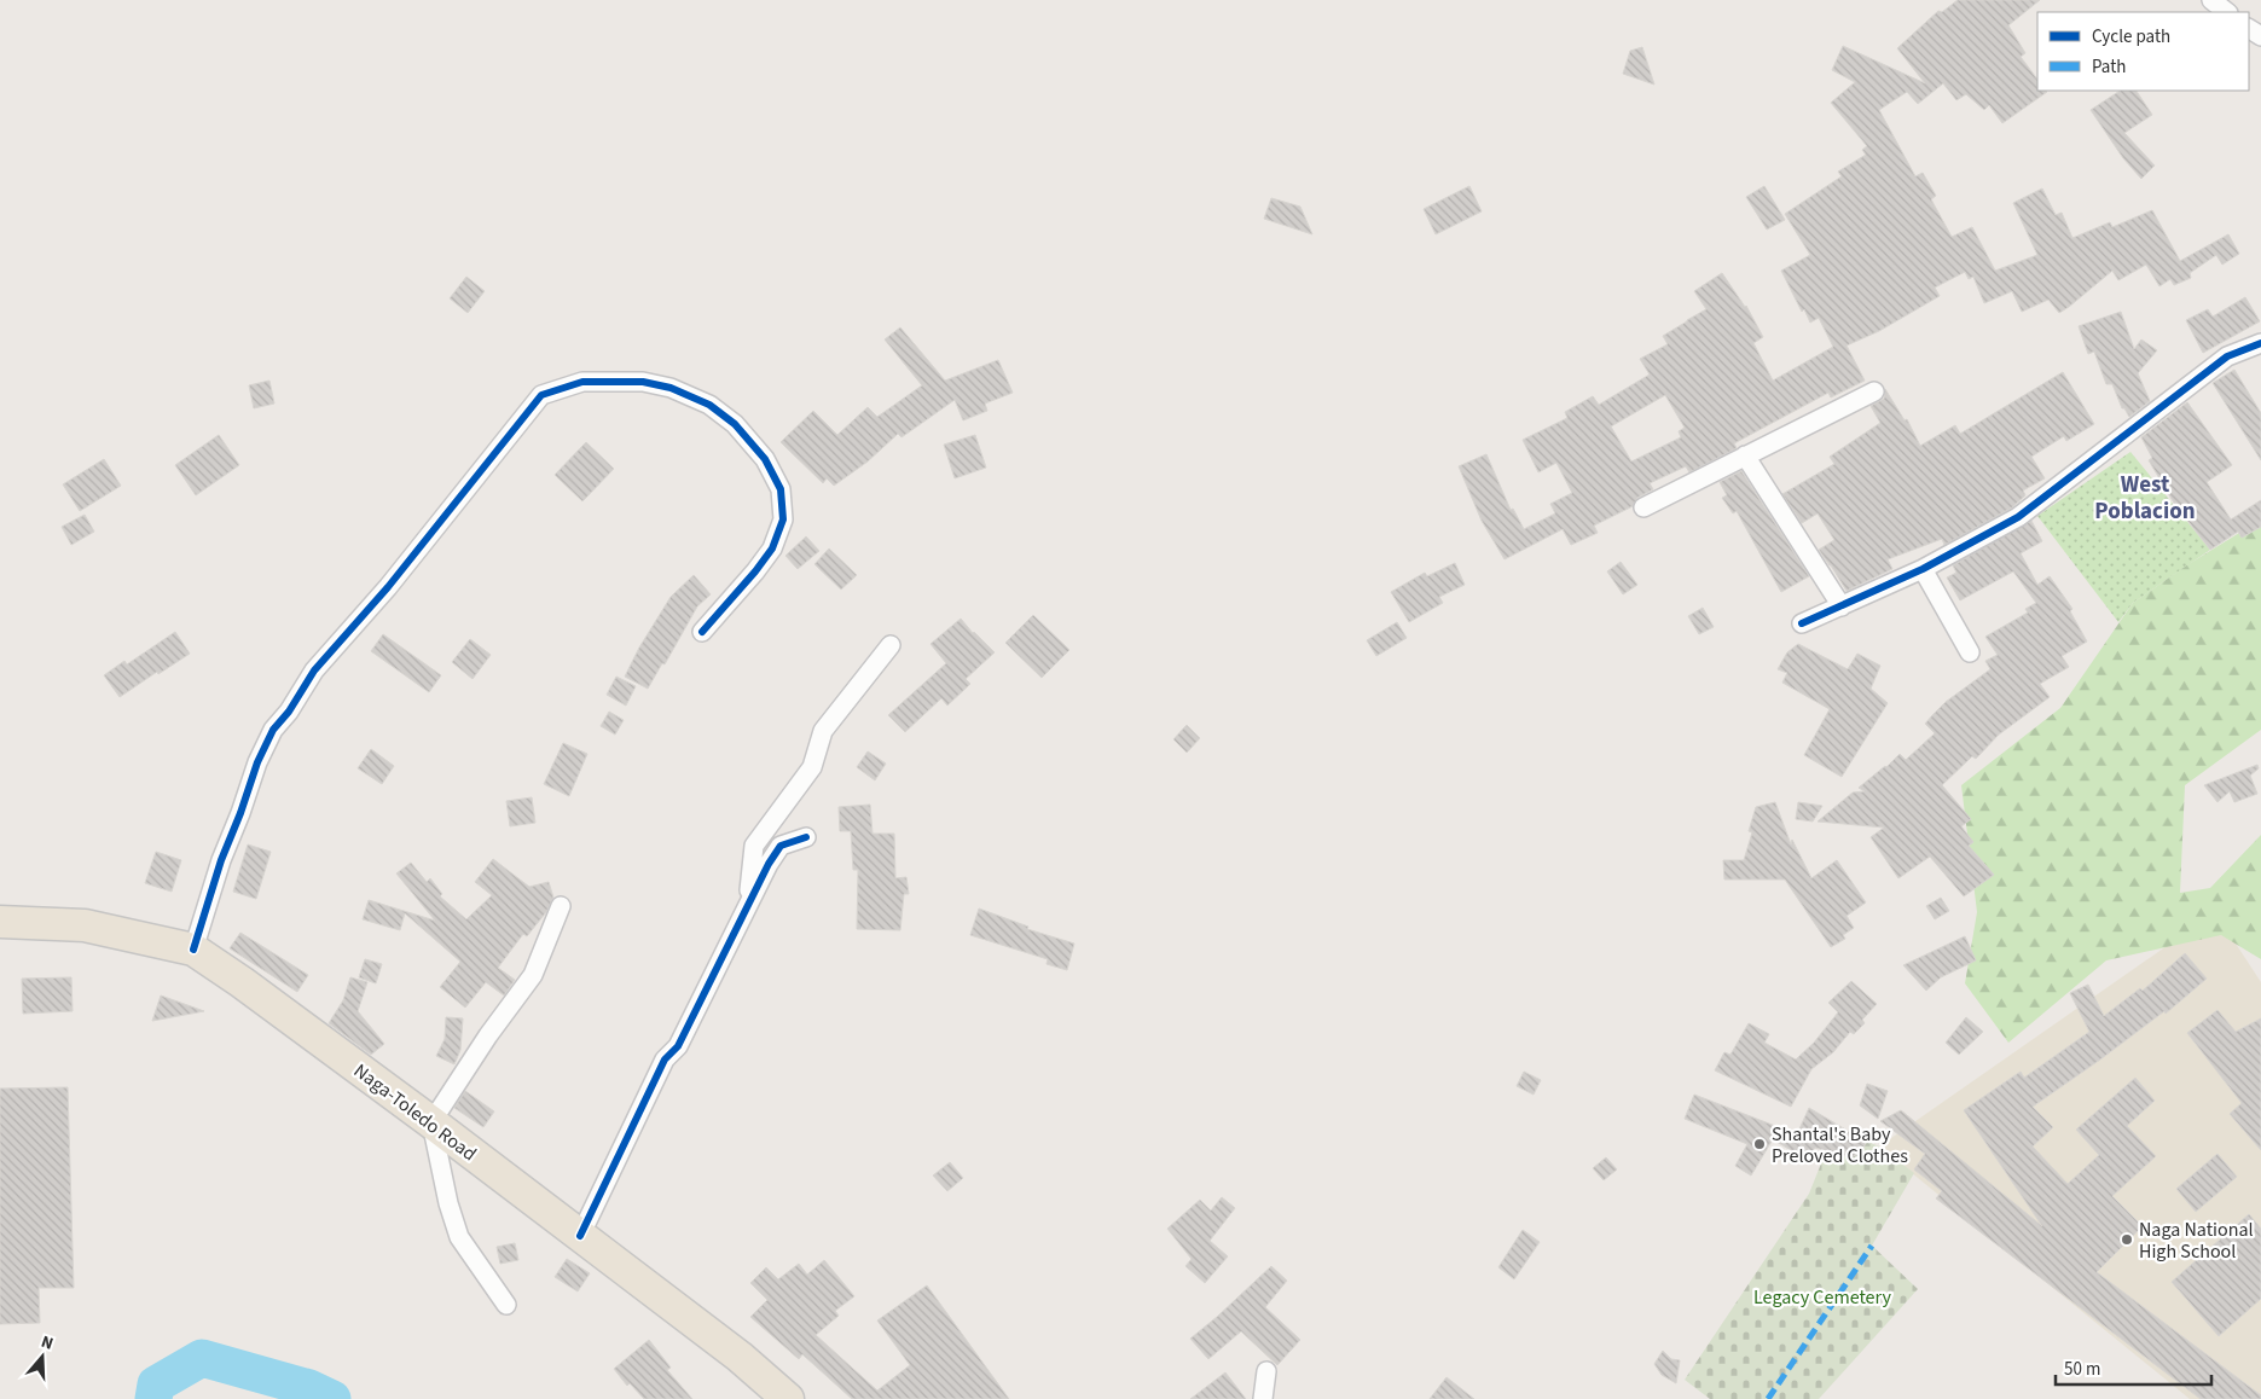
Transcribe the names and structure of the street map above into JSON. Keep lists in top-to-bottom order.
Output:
{
  "streets": {
    "highway": ["Naga-Toledo Road"]
  },
  "districts": ["West Poblacion"],
  "parks": ["Legacy Cemetery"],
  "places": ["Shantal's Baby Preloved Clothes", "Naga National High School"],
  "legend": ["Cycle path", "Path"],
  "scale_bar": "50 m",
  "north": "top"
}
